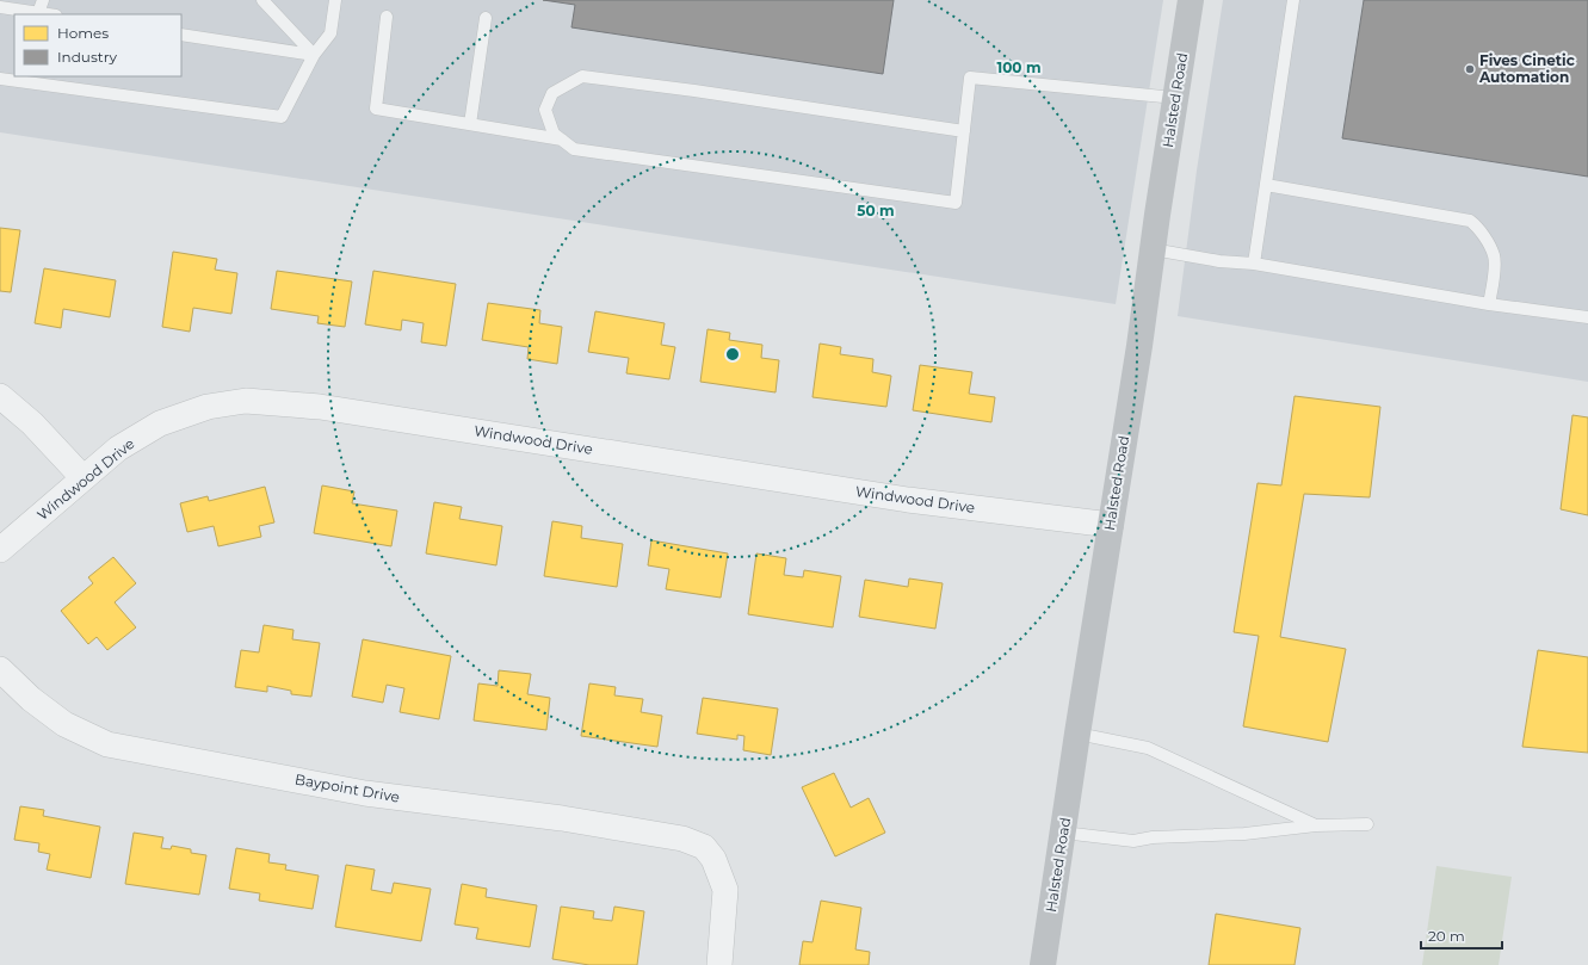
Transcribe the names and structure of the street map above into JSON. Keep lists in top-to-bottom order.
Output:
{
  "streets": {
    "street": ["Halsted Road", "Windwood Drive", "Baypoint Drive"]
  },
  "crossings": [
    ["Halsted Road", "Windwood Drive"]
  ],
  "places": ["Fives Cinetic Automation"],
  "legend": ["Homes", "Industry"],
  "scale_bar": "20 m",
  "rings": ["100 m", "50 m"]
}
